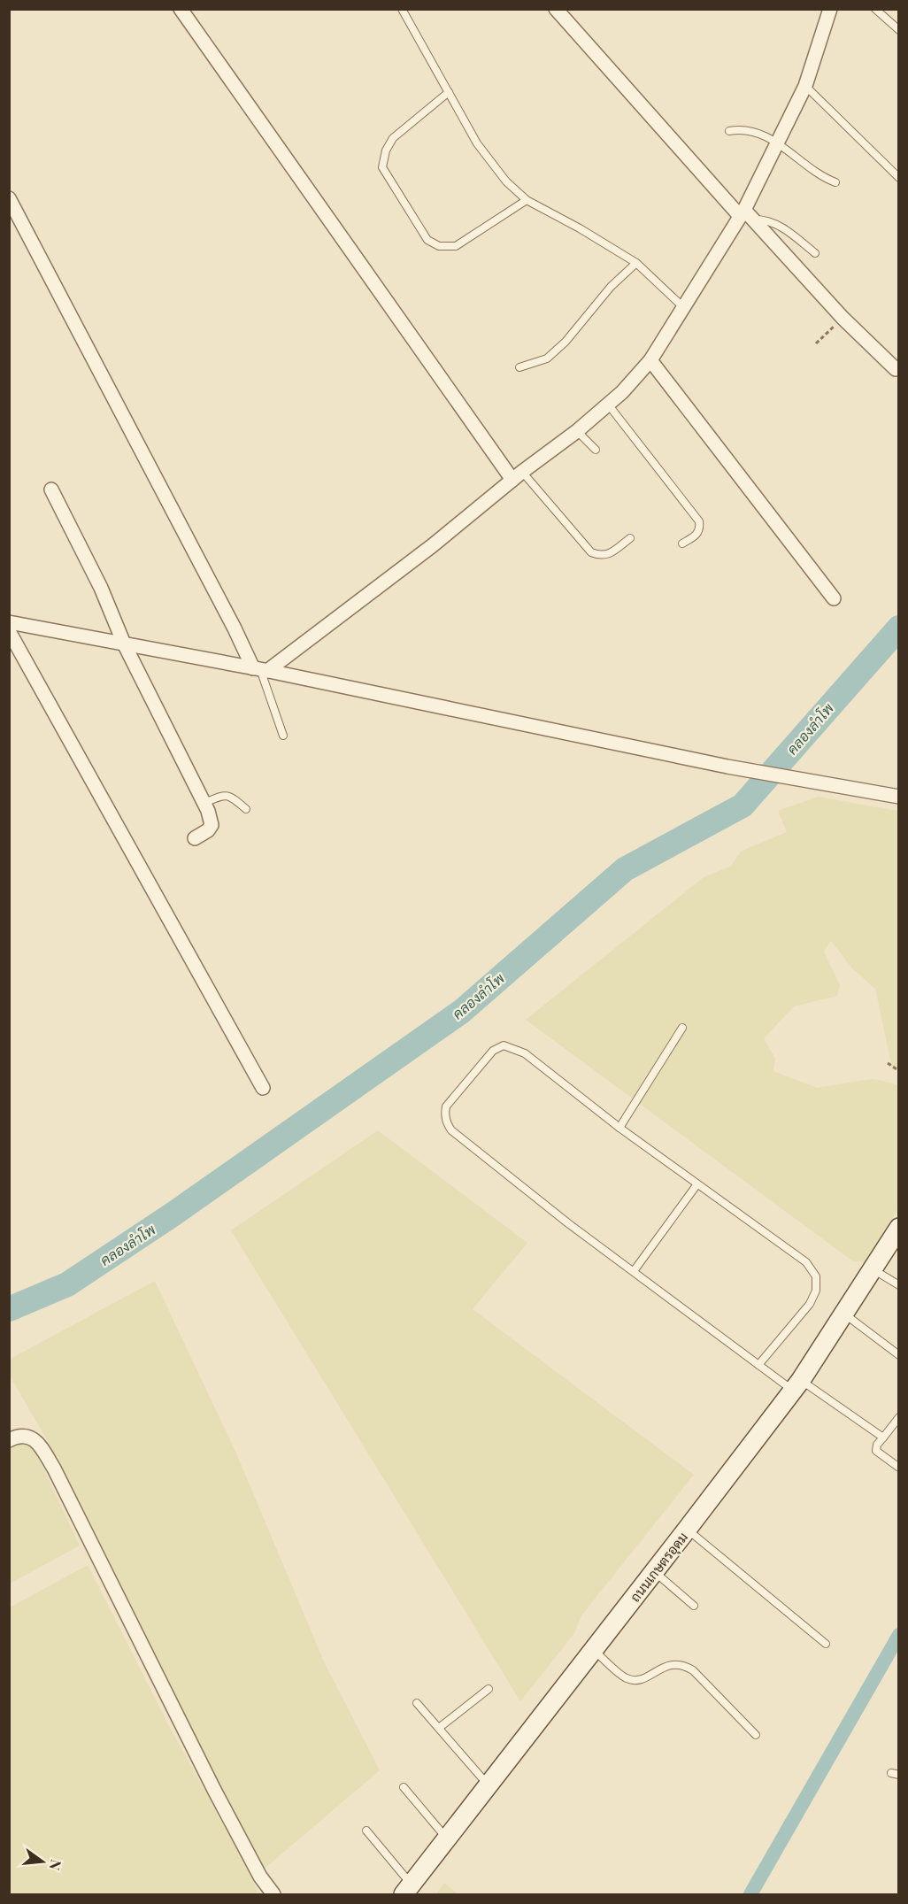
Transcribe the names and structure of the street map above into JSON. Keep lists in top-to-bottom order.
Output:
{
  "streets": {
    "street": ["ถนนเกษตรอุดม"]
  },
  "water": ["คลองลำโพ"],
  "north": "right"
}
